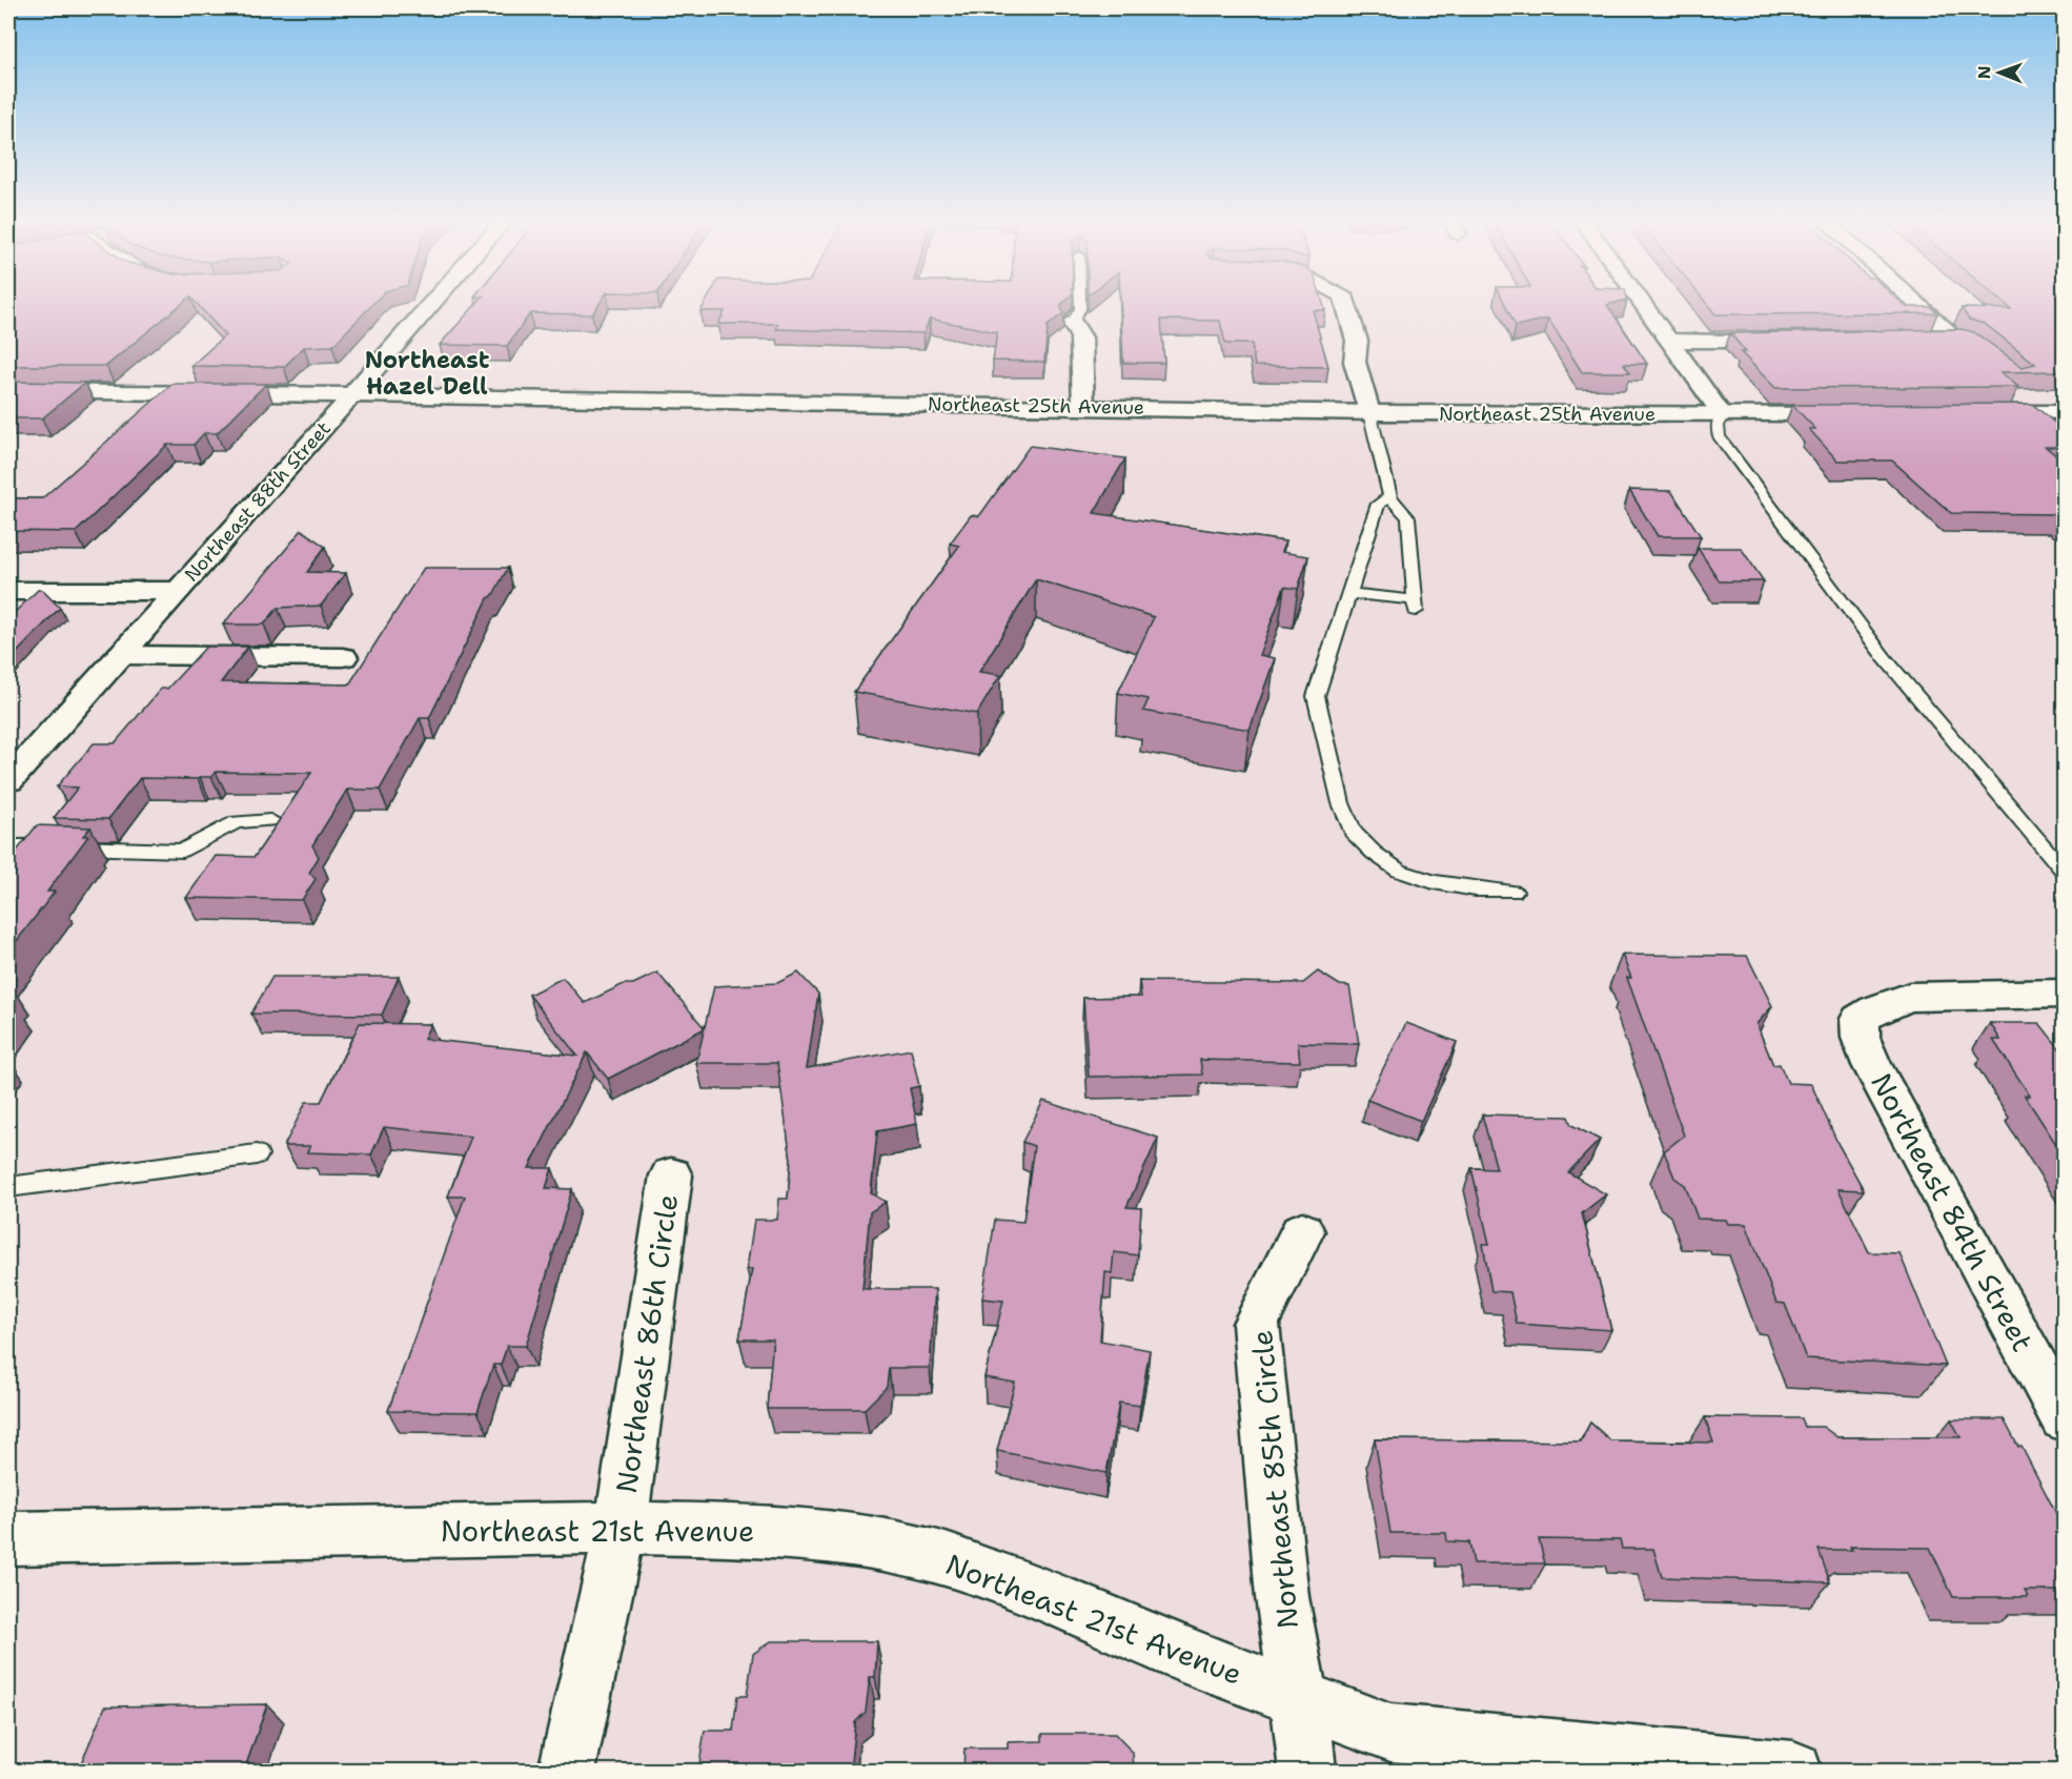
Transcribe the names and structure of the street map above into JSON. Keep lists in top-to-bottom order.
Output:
{
  "streets": {
    "street": [
      "Northeast 25th Avenue",
      "Northeast 88th Street",
      "Northeast 84th Street",
      "Northeast 86th Circle",
      "Northeast 85th Circle",
      "Northeast 21st Avenue"
    ]
  },
  "crossings": [
    ["Northeast 25th Avenue", "Northeast 88th Street"],
    ["Northeast 86th Circle", "Northeast 21st Avenue"],
    ["Northeast 85th Circle", "Northeast 21st Avenue"]
  ],
  "districts": ["Northeast Hazel Dell"],
  "north": "left"
}
